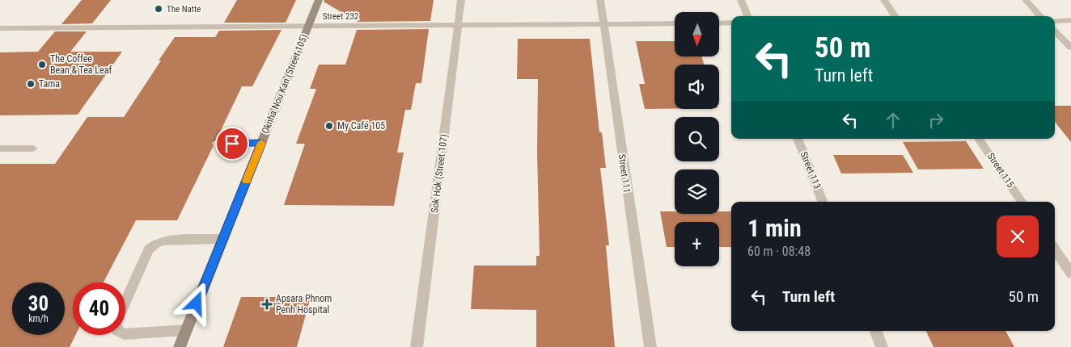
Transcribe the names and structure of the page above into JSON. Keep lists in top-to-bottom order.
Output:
{
  "streets": {
    "street": [
      "Street 232",
      "Oknha Nou Kan (Street 105)",
      "Street 113",
      "Street 115",
      "Sok Hok (Street 107)",
      "Street 111"
    ]
  },
  "crossings": [
    ["Street 232", "Oknha Nou Kan (Street 105)"],
    ["Street 232", "Sok Hok (Street 107)"],
    ["Street 232", "Street 111"]
  ],
  "places": {
    "other": [
      "The Natte",
      "The Coffee Bean & Tea Leaf",
      "Tama",
      "My Café 105"
    ],
    "health": ["Apsara Phnom Penh Hospital"]
  },
  "north": "bottom",
  "page": {
    "map_buttons": "+",
    "turn": ["50 m", "Turn left"],
    "heading": ["1 min", "60 m · 08:48"],
    "list": [
      {
        "name": "Turn left",
        "value": "50 m"
      }
    ],
    "speed": "30 km/h",
    "limit": "40"
  }
}
